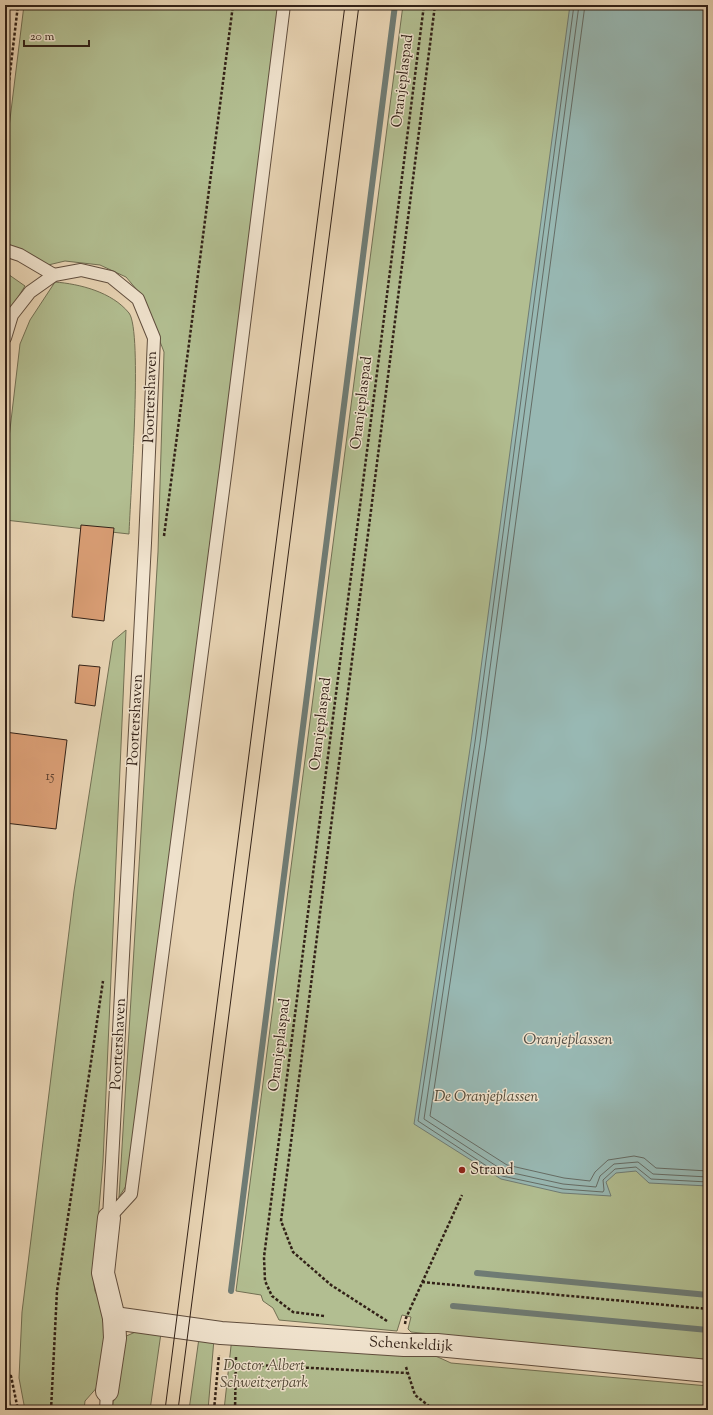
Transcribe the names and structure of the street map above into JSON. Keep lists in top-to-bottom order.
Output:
{
  "streets": {
    "street": ["Poortershaven", "Schenkeldijk"],
    "path": ["Oranjeplaspad"]
  },
  "crossings": [
    ["Poortershaven", "Schenkeldijk"]
  ],
  "water": ["Oranjeplassen"],
  "parks": ["De Oranjeplassen", "Doctor Albert Schweitzerpark"],
  "places": ["Strand"],
  "house_numbers": ["15"],
  "scale_bar": "20 m"
}
